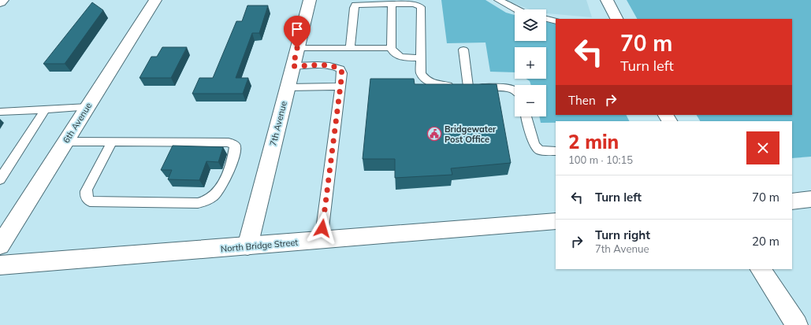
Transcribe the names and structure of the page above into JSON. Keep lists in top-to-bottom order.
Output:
{
  "streets": {
    "street": ["6th Avenue", "7th Avenue", "North Bridge Street"]
  },
  "crossings": [
    ["7th Avenue", "North Bridge Street"]
  ],
  "places": {
    "public building": ["Bridgewater Post Office"]
  },
  "page": {
    "map_buttons": ["+", "−"],
    "turn": ["70 m", "Turn left"],
    "then": "Then",
    "heading": ["2 min", "100 m · 10:15"],
    "list": [
      {
        "name": "Turn left",
        "value": "70 m"
      },
      {
        "name": "Turn right",
        "note": "7th Avenue",
        "value": "20 m"
      }
    ]
  }
}
